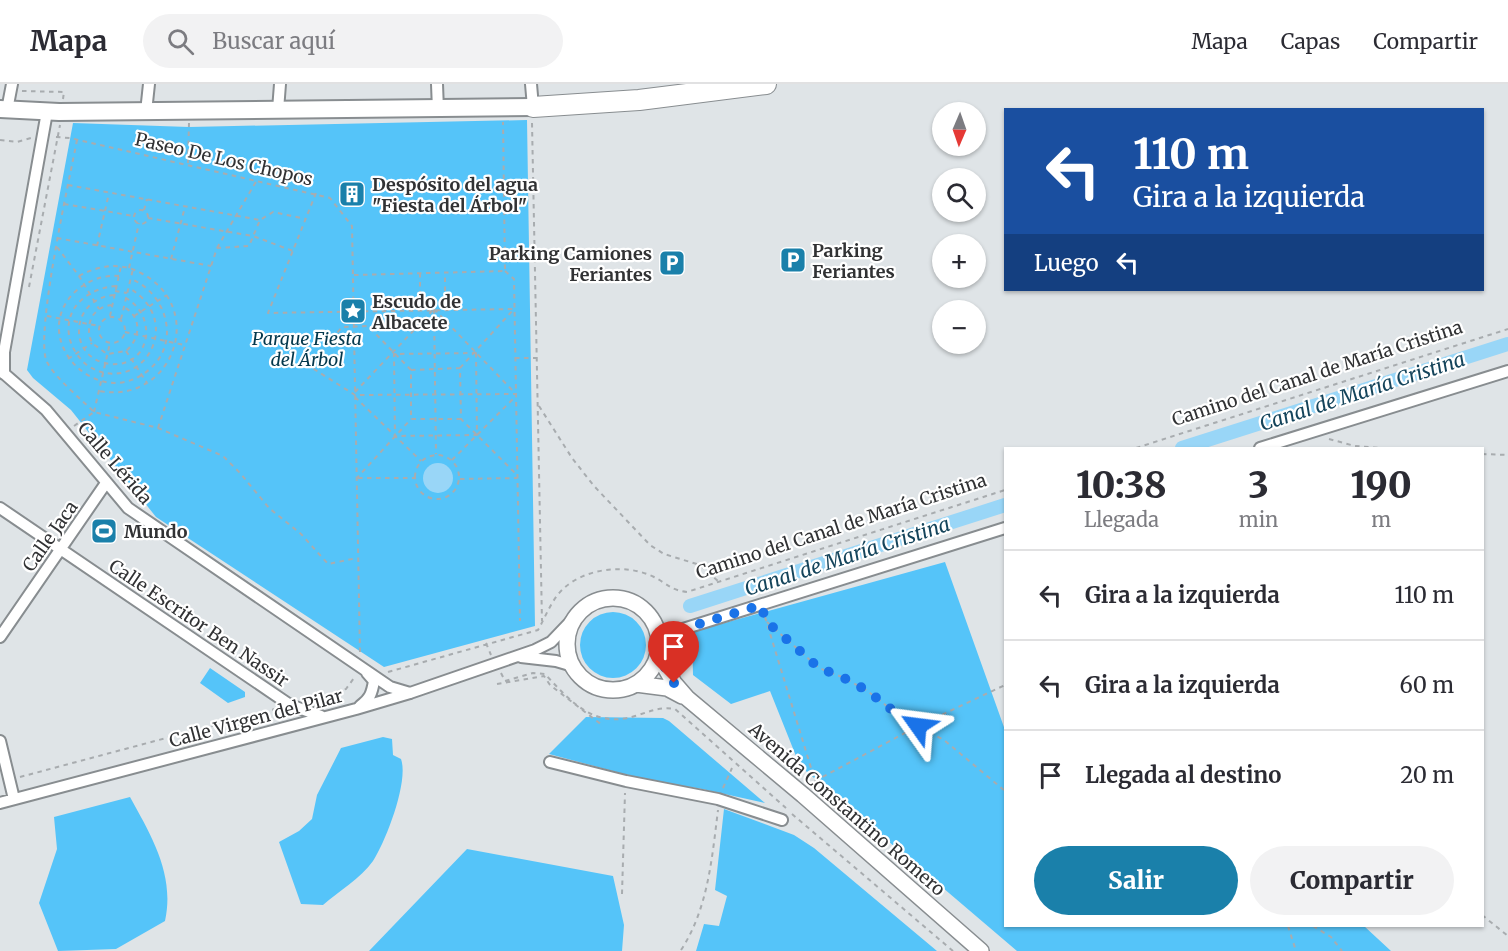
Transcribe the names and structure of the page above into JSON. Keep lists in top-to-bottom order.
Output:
{
  "streets": {
    "street": [
      "Calle Lérida",
      "Calle Jaca",
      "Calle Escritor Ben Nassir",
      "Calle Virgen del Pilar",
      "Avenida Constantino Romero"
    ],
    "path": ["Paseo De Los Chopos", "Camino del Canal de María Cristina"]
  },
  "crossings": [
    ["Calle Lérida", "Calle Jaca"],
    ["Calle Lérida", "Calle Virgen del Pilar"],
    ["Calle Jaca", "Calle Escritor Ben Nassir"],
    ["Calle Escritor Ben Nassir", "Calle Virgen del Pilar"],
    ["Calle Virgen del Pilar", "Avenida Constantino Romero"]
  ],
  "water": ["Canal de María Cristina"],
  "parks": ["Parque Fiesta del Árbol"],
  "places": {
    "building": ["Despósito del agua \"Fiesta del Árbol\""],
    "parking": ["Parking Feriantes", "Parking Camiones Feriantes"],
    "place": ["Escudo de Albacete"],
    "sports": ["Mundo"]
  },
  "north": "bottom",
  "page": {
    "header": "Mapa",
    "search": "Buscar aquí",
    "nav": ["Mapa", "Capas", "Compartir"],
    "map_buttons": ["+", "−"],
    "turn": ["110 m", "Gira a la izquierda"],
    "then": "Luego",
    "eta": [
      "10:38",
      "Llegada",
      "3",
      "min",
      "190",
      "m"
    ],
    "list": [
      {
        "name": "Gira a la izquierda",
        "value": "110 m"
      },
      {
        "name": "Gira a la izquierda",
        "value": "60 m"
      },
      {
        "name": "Llegada al destino",
        "value": "20 m"
      }
    ],
    "buttons": ["Salir", "Compartir"]
  }
}
